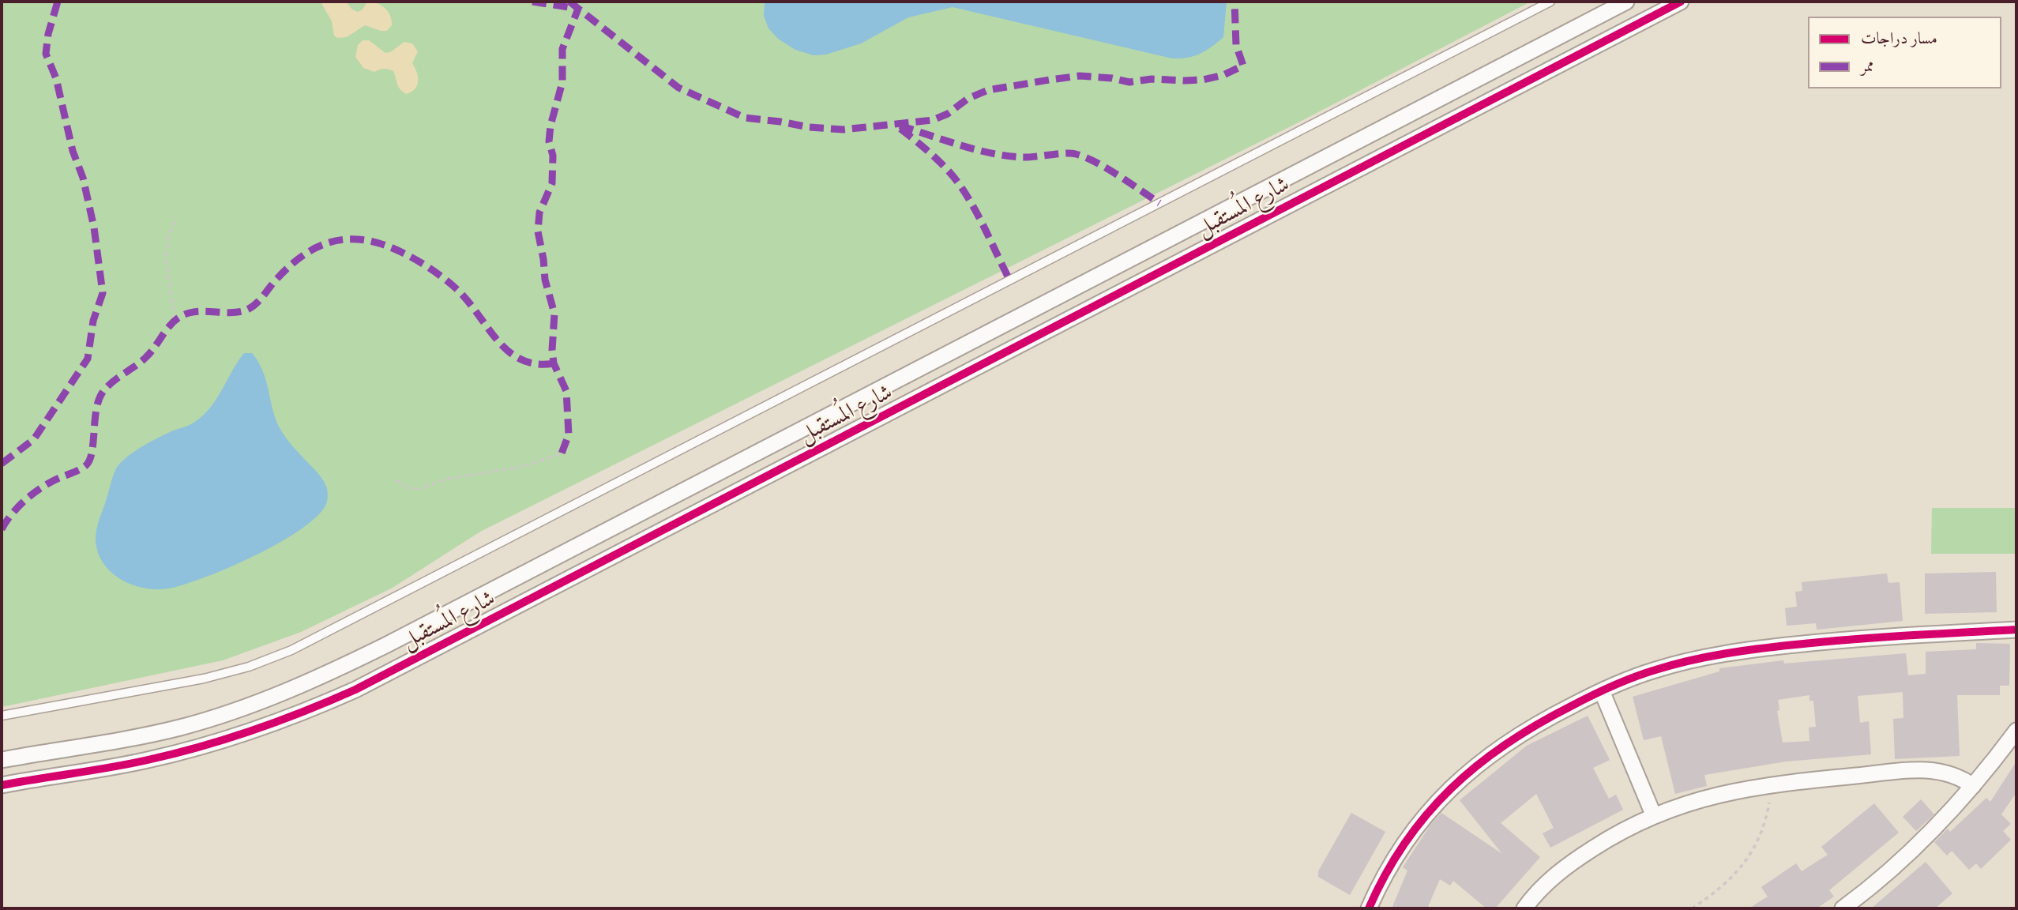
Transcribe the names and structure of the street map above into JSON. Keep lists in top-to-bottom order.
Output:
{
  "streets": {
    "street": ["شارع المُستقبل"]
  },
  "legend": ["مسار دراجات", "ممر"]
}
